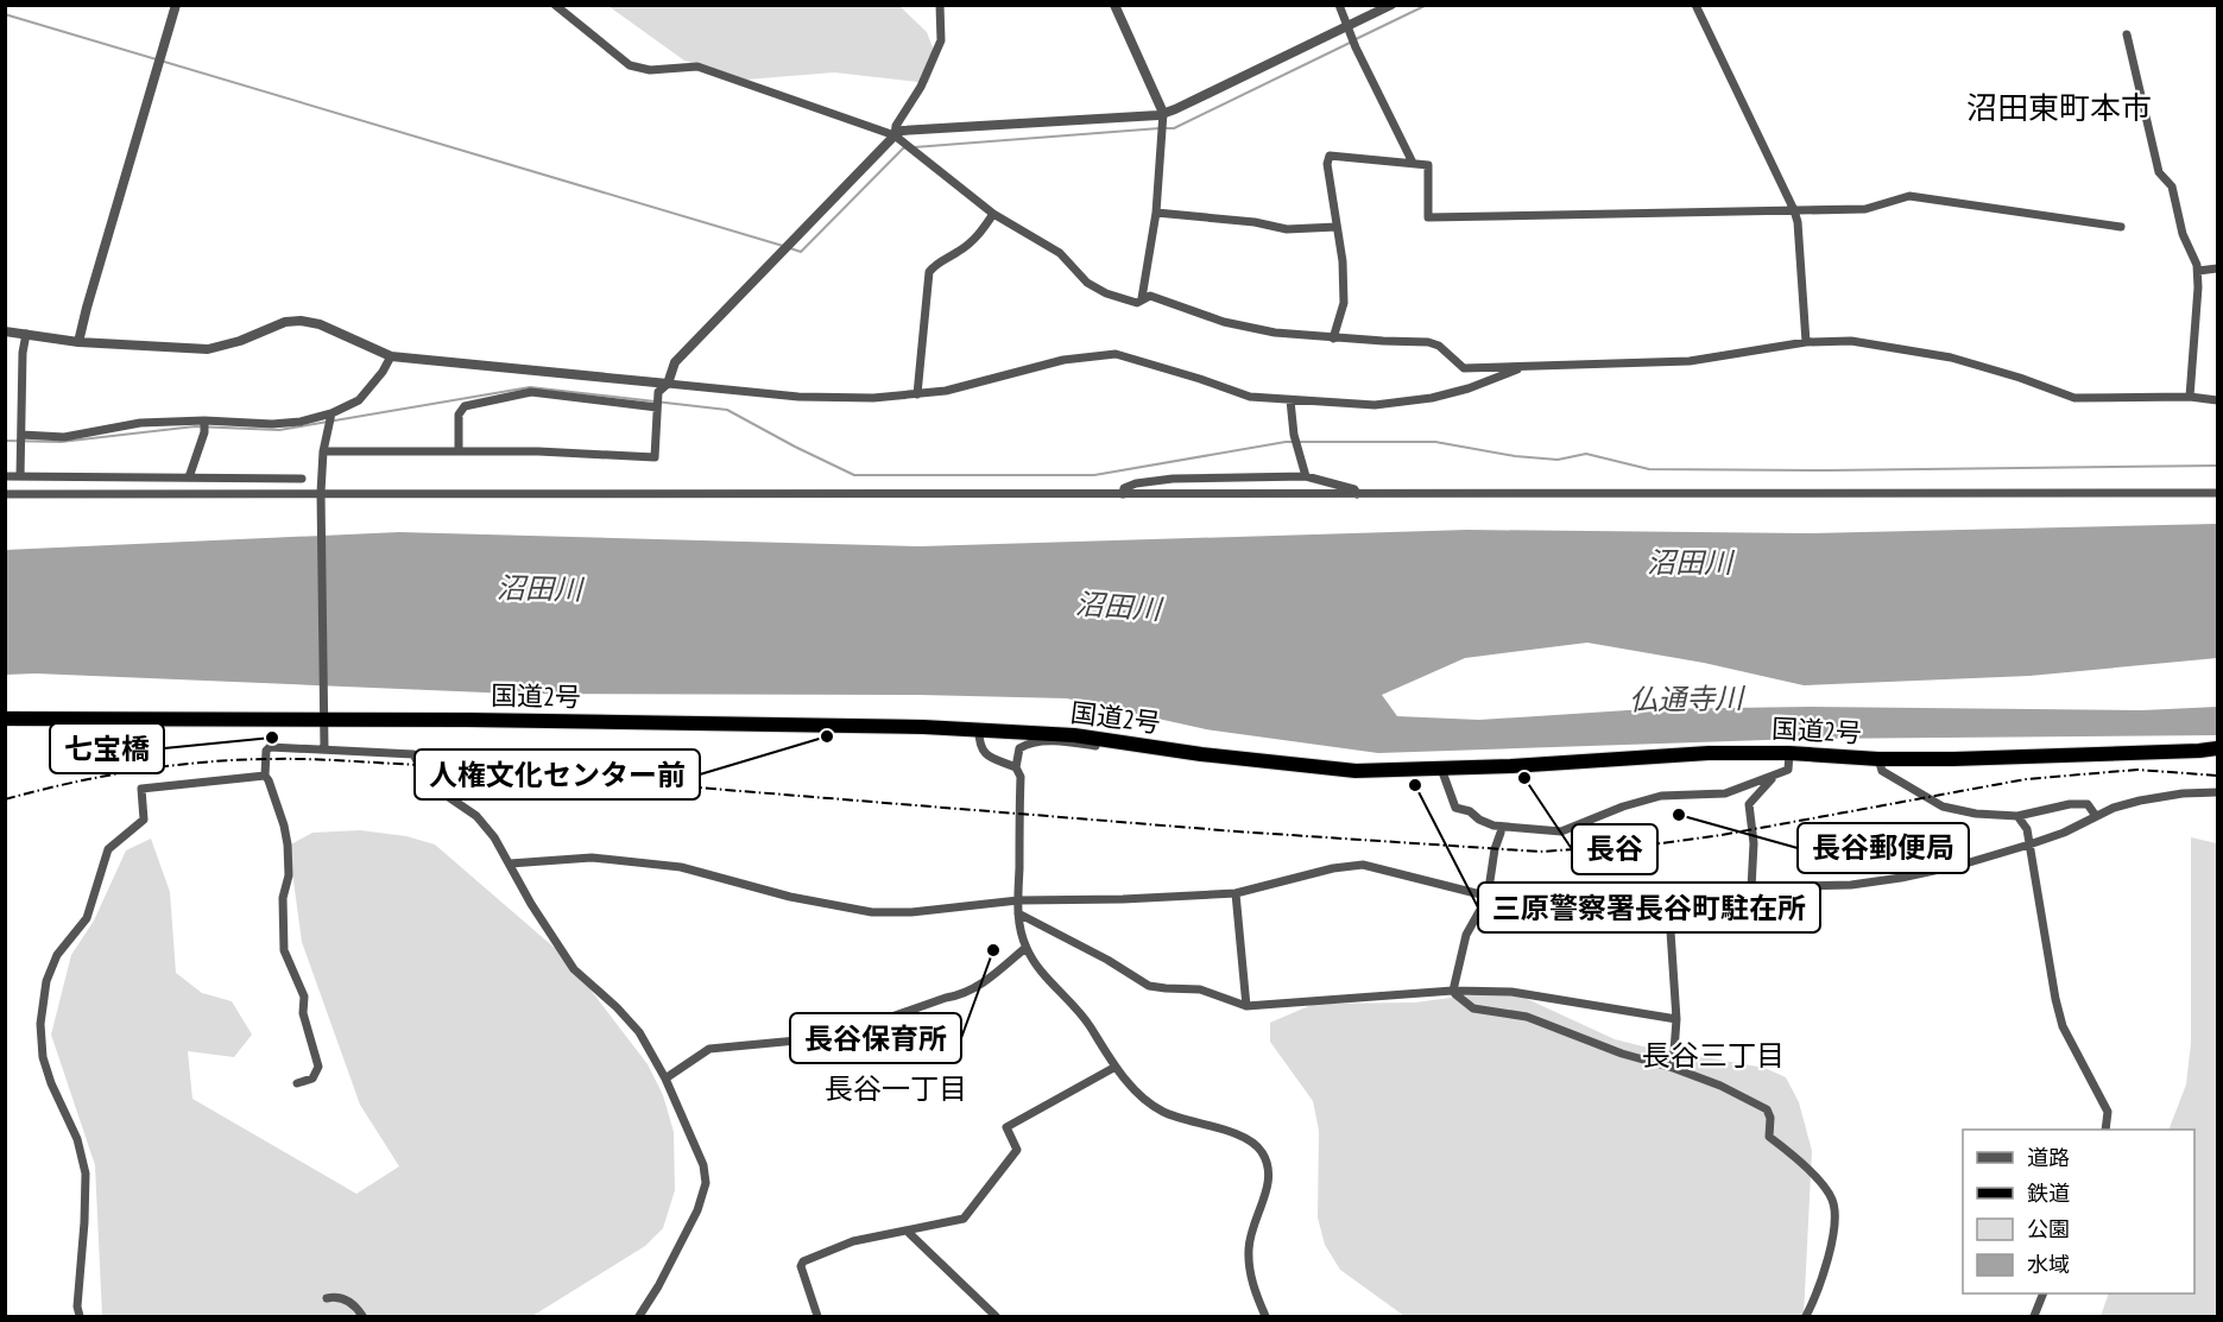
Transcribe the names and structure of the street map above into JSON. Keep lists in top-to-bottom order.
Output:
{
  "streets": {
    "highway": ["国道2号"]
  },
  "districts": ["沼田東町本市", "長谷三丁目", "長谷一丁目"],
  "water": ["沼田川", "仏通寺川"],
  "places": [
    "人権文化センター前",
    "七宝橋",
    "長谷",
    "三原警察署長谷町駐在所",
    "長谷郵便局",
    "長谷保育所"
  ],
  "legend": [
    "道路",
    "鉄道",
    "公園",
    "水域"
  ]
}
